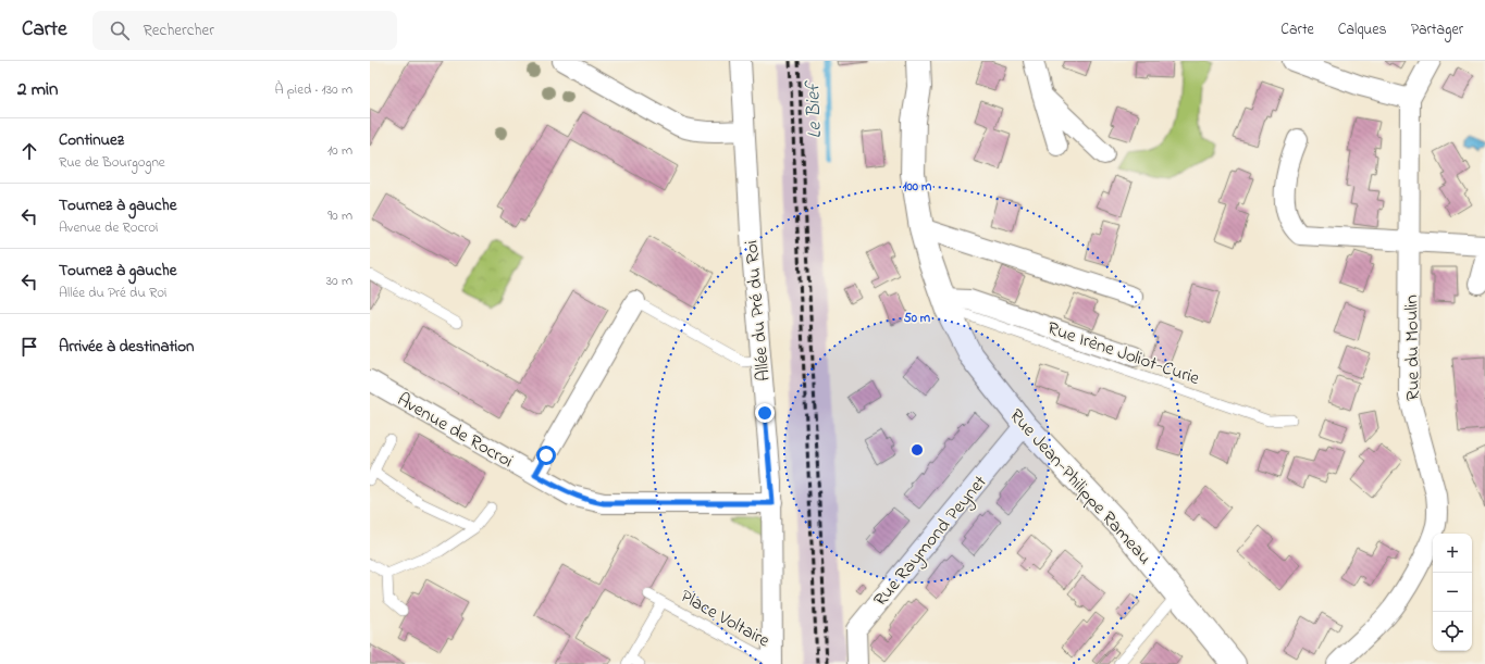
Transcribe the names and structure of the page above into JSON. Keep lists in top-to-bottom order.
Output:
{
  "streets": {
    "street": [
      "Allée du Pré du Roi",
      "Rue du Moulin",
      "Avenue de Rocroi",
      "Rue Jean-Philippe Rameau",
      "Rue Raymond Peynet"
    ],
    "lane": ["Rue Irène Joliot-Curie", "Place Voltaire"]
  },
  "crossings": [
    ["Allée du Pré du Roi", "Avenue de Rocroi"],
    ["Allée du Pré du Roi", "Place Voltaire"],
    ["Rue Irène Joliot-Curie", "Rue Jean-Philippe Rameau"],
    ["Rue Jean-Philippe Rameau", "Rue Raymond Peynet"]
  ],
  "water": ["Le Bief"],
  "page": {
    "header": "Carte",
    "search": "Rechercher",
    "nav": ["Carte", "Calques", "Partager"],
    "heading": ["2 min", "À pied · 130 m"],
    "list": [
      ["Continuez", "Rue de Bourgogne", "10 m"],
      ["Tournez à gauche", "Avenue de Rocroi", "90 m"],
      ["Tournez à gauche", "Allée du Pré du Roi", "30 m"],
      "Arrivée à destination"
    ],
    "map_buttons": ["+", "−"]
  },
  "rings": ["100 m", "50 m"]
}
